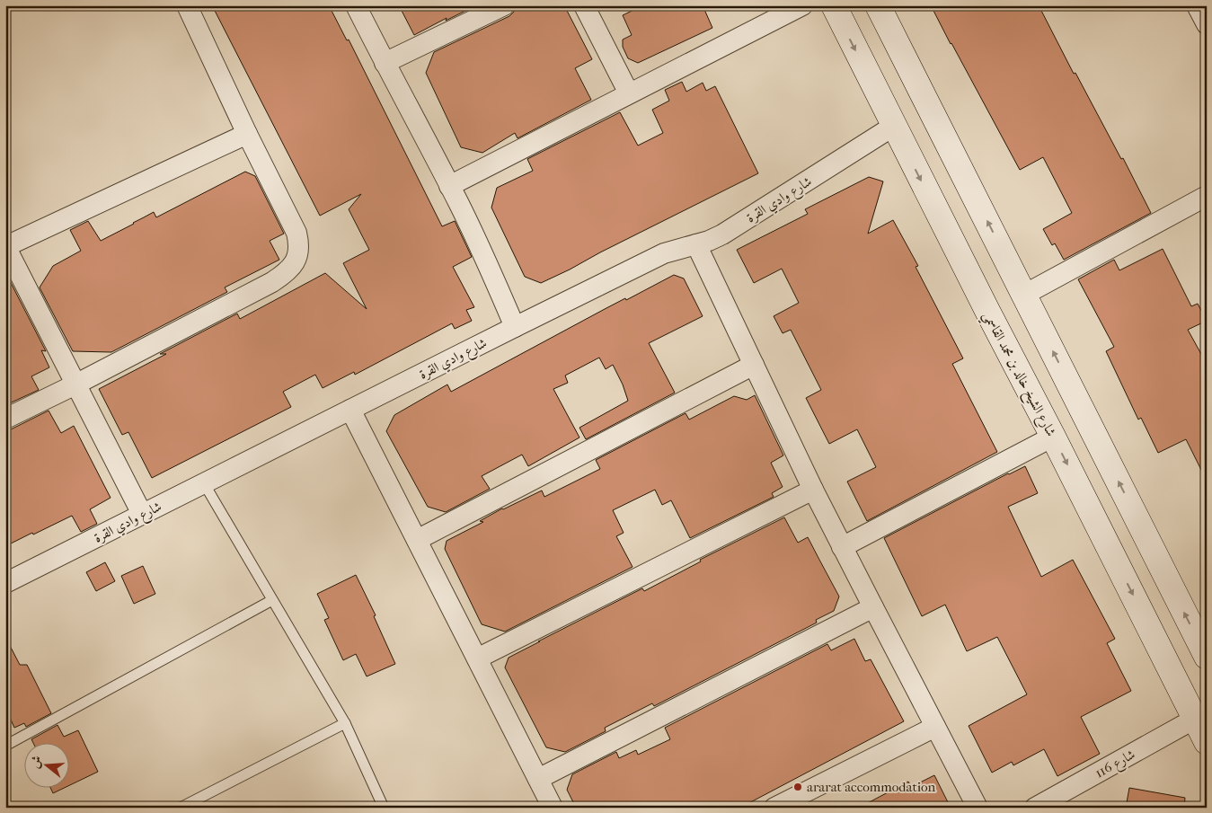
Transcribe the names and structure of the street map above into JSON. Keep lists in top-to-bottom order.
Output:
{
  "streets": {
    "main road": ["شارع الشيخ خالد بن محمد القاسمي"],
    "street": ["شارع وادي القرة", "شارع 116"]
  },
  "crossings": [
    ["شارع وادي القرة", "شارع الشيخ خالد بن محمد القاسمي"],
    ["شارع الشيخ خالد بن محمد القاسمي", "شارع 116"]
  ],
  "places": ["ararat accommodation"],
  "north": "left"
}
